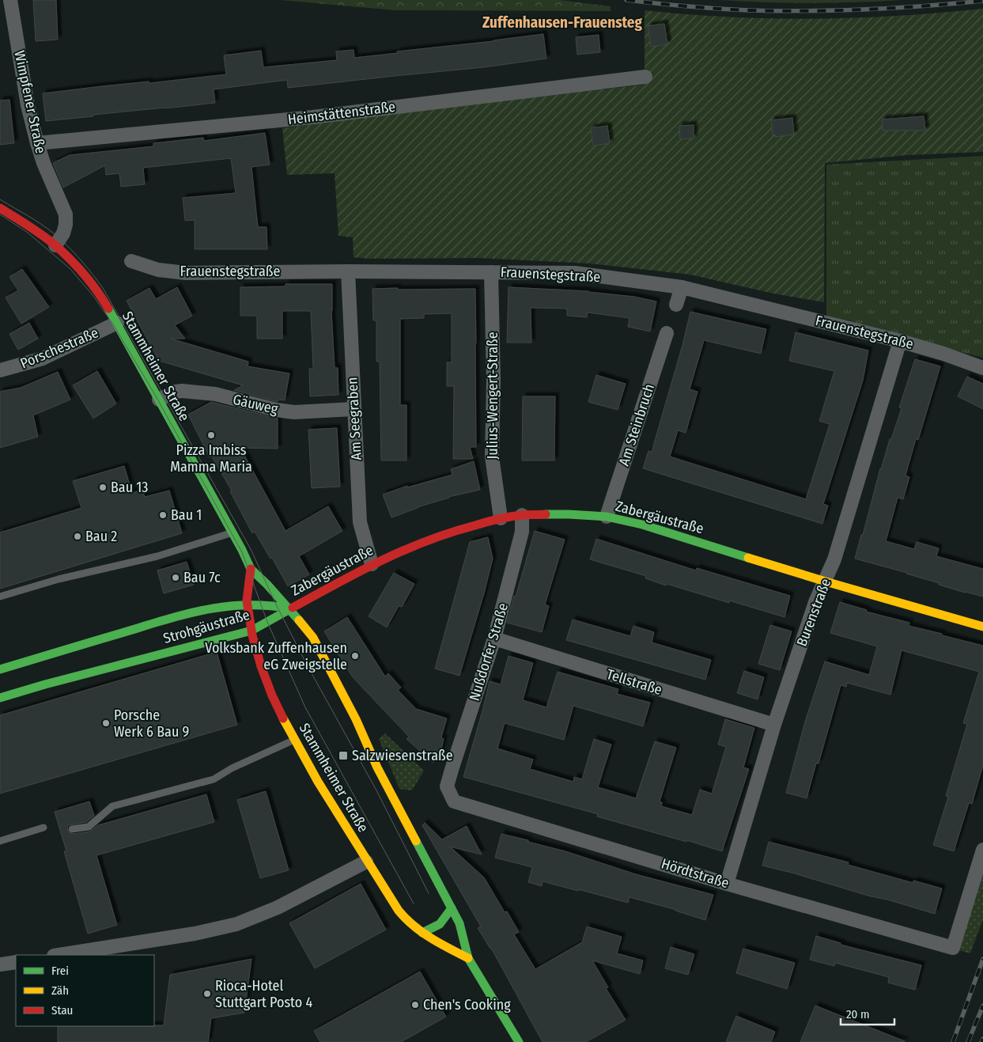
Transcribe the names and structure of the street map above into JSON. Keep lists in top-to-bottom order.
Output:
{
  "streets": {
    "main road": ["Stammheimer Straße", "Zabergäustraße", "Strohgäustraße"],
    "street": [
      "Wimpfener Straße",
      "Heimstättenstraße",
      "Frauenstegstraße",
      "Porschestraße",
      "Julius-Wengert-Straße",
      "Gäuweg",
      "Am Seegraben",
      "Am Steinbruch",
      "Burenstraße",
      "Nußdorfer Straße",
      "Tellstraße",
      "Hördtstraße"
    ]
  },
  "crossings": [
    ["Wimpfener Straße", "Heimstättenstraße"],
    ["Wimpfener Straße", "Stammheimer Straße"],
    ["Frauenstegstraße", "Julius-Wengert-Straße"],
    ["Frauenstegstraße", "Am Seegraben"],
    ["Frauenstegstraße", "Burenstraße"],
    ["Porschestraße", "Stammheimer Straße"],
    ["Stammheimer Straße", "Gäuweg"],
    ["Stammheimer Straße", "Zabergäustraße"],
    ["Stammheimer Straße", "Strohgäustraße"],
    ["Julius-Wengert-Straße", "Zabergäustraße"],
    ["Gäuweg", "Am Seegraben"],
    ["Am Seegraben", "Zabergäustraße"],
    ["Am Steinbruch", "Zabergäustraße"],
    ["Zabergäustraße", "Burenstraße"],
    ["Zabergäustraße", "Strohgäustraße"],
    ["Zabergäustraße", "Nußdorfer Straße"],
    ["Burenstraße", "Tellstraße"],
    ["Burenstraße", "Hördtstraße"],
    ["Nußdorfer Straße", "Tellstraße"],
    ["Nußdorfer Straße", "Hördtstraße"]
  ],
  "districts": ["Zuffenhausen-Frauensteg"],
  "places": {
    "other": [
      "Pizza Imbiss Mamma Maria",
      "Bau 13",
      "Bau 1",
      "Bau 2",
      "Bau 7c",
      "Volksbank Zuffenhausen eG Zweigstelle",
      "Porsche Werk 6 Bau 9",
      "Rioca-Hotel Stuttgart Posto 4",
      "Chen's Cooking"
    ],
    "transit": ["Salzwiesenstraße"]
  },
  "legend": ["Frei", "Zäh", "Stau"],
  "scale_bar": "20 m"
}
